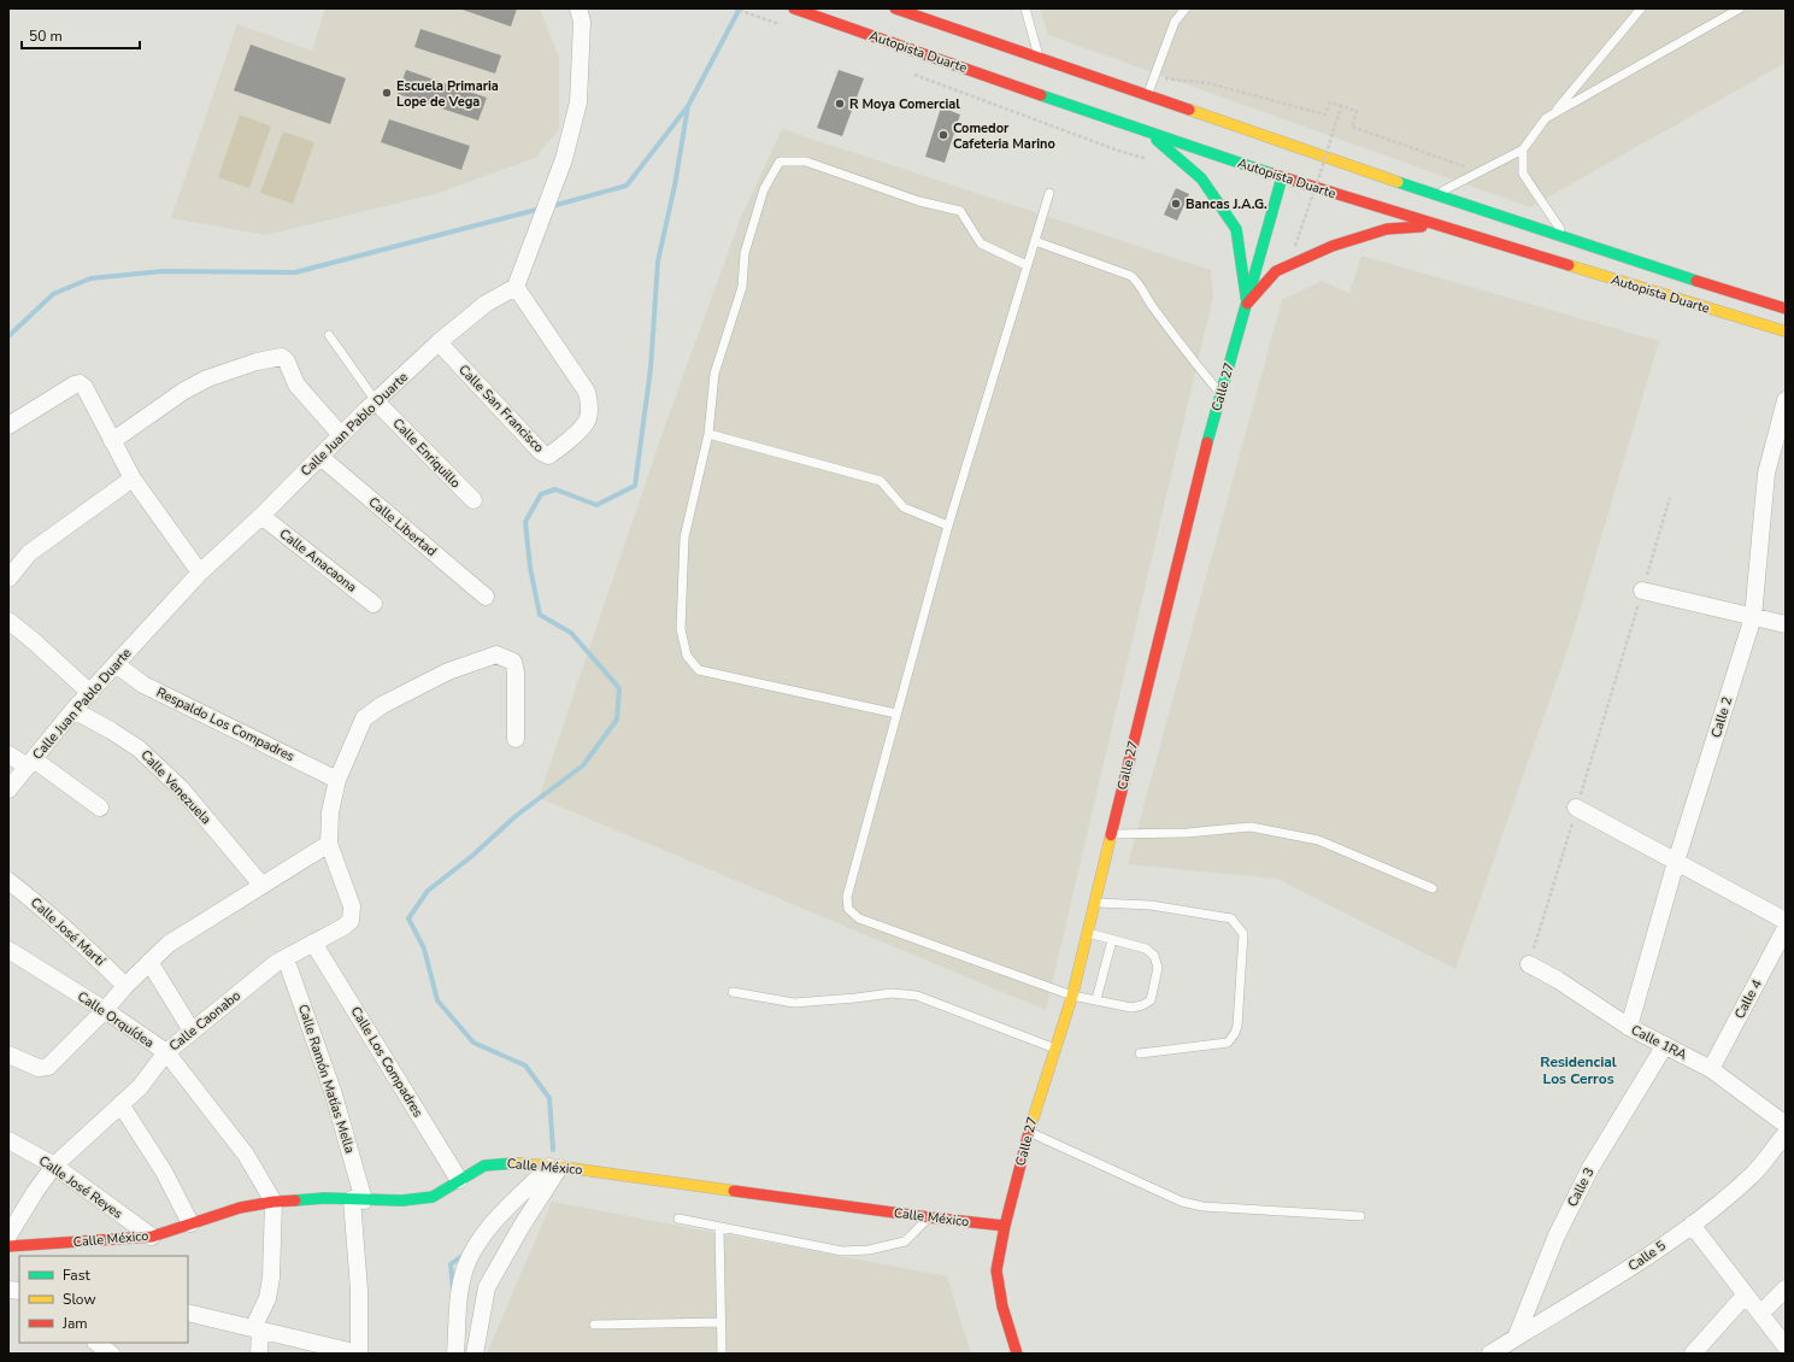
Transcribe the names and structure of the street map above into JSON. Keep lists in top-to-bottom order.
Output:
{
  "streets": {
    "main road": ["Autopista Duarte", "Calle 27", "Calle México"],
    "street": [
      "Calle San Francisco",
      "Calle Juan Pablo Duarte",
      "Calle Enriquillo",
      "Calle Libertad",
      "Calle Anacaona",
      "Calle 2",
      "Respaldo Los Compadres",
      "Calle Venezuela",
      "Calle José Martí",
      "Calle 4",
      "Calle Orquídea",
      "Calle Caonabo",
      "Calle 1RA",
      "Calle Los Compadres",
      "Calle Ramón Matías Mella",
      "Calle José Reyes",
      "Calle 3",
      "Calle 5"
    ]
  },
  "crossings": [
    ["Autopista Duarte", "Calle 27"],
    ["Calle 27", "Calle México"],
    ["Calle San Francisco", "Calle Juan Pablo Duarte"],
    ["Calle Juan Pablo Duarte", "Calle Enriquillo"],
    ["Calle Juan Pablo Duarte", "Calle Libertad"],
    ["Calle Juan Pablo Duarte", "Calle Anacaona"],
    ["Calle Juan Pablo Duarte", "Respaldo Los Compadres"],
    ["Calle Juan Pablo Duarte", "Calle Venezuela"],
    ["Calle 2", "Calle 1RA"],
    ["Calle 4", "Calle 1RA"],
    ["Calle Orquídea", "Calle Caonabo"],
    ["Calle Orquídea", "Calle México"],
    ["Calle Caonabo", "Calle Los Compadres"],
    ["Calle Caonabo", "Calle Ramón Matías Mella"],
    ["Calle Caonabo", "Calle José Reyes"],
    ["Calle 1RA", "Calle 3"],
    ["Calle Los Compadres", "Calle México"],
    ["Calle Ramón Matías Mella", "Calle México"],
    ["Calle México", "Calle José Reyes"],
    ["Calle 3", "Calle 5"]
  ],
  "districts": ["Residencial Los Cerros"],
  "places": [
    "Escuela Primaria Lope de Vega",
    "R Moya Comercial",
    "Comedor Cafeteria Marino",
    "Bancas J.A.G."
  ],
  "legend": ["Fast", "Slow", "Jam"],
  "scale_bar": "50 m"
}
